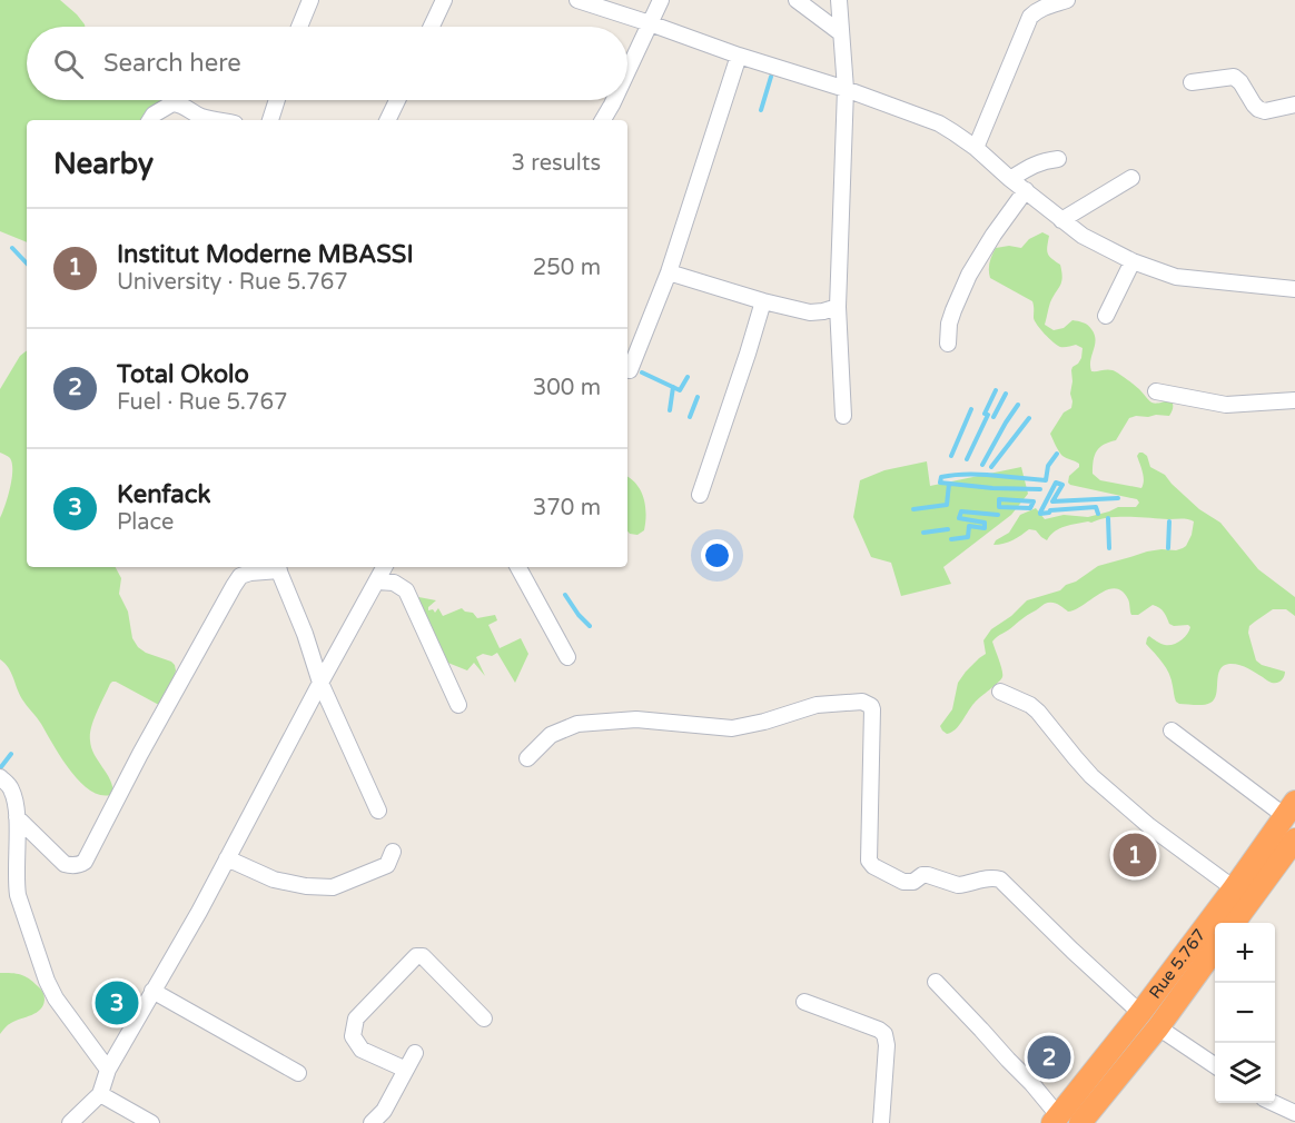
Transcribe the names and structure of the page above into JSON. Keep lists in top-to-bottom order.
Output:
{
  "streets": {
    "highway": ["Rue 5.767"]
  },
  "page": {
    "search": "Search here",
    "heading": ["Nearby", "3 results"],
    "list": [
      {
        "mark": "1",
        "name": "Institut Moderne MBASSI",
        "note": "University · Rue 5.767",
        "value": "250 m"
      },
      {
        "mark": "2",
        "name": "Total Okolo",
        "note": "Fuel · Rue 5.767",
        "value": "300 m"
      },
      {
        "mark": "3",
        "name": "Kenfack",
        "note": "Place",
        "value": "370 m"
      }
    ],
    "pins": ["1", "3", "2"],
    "map_buttons": ["+", "−"]
  }
}
